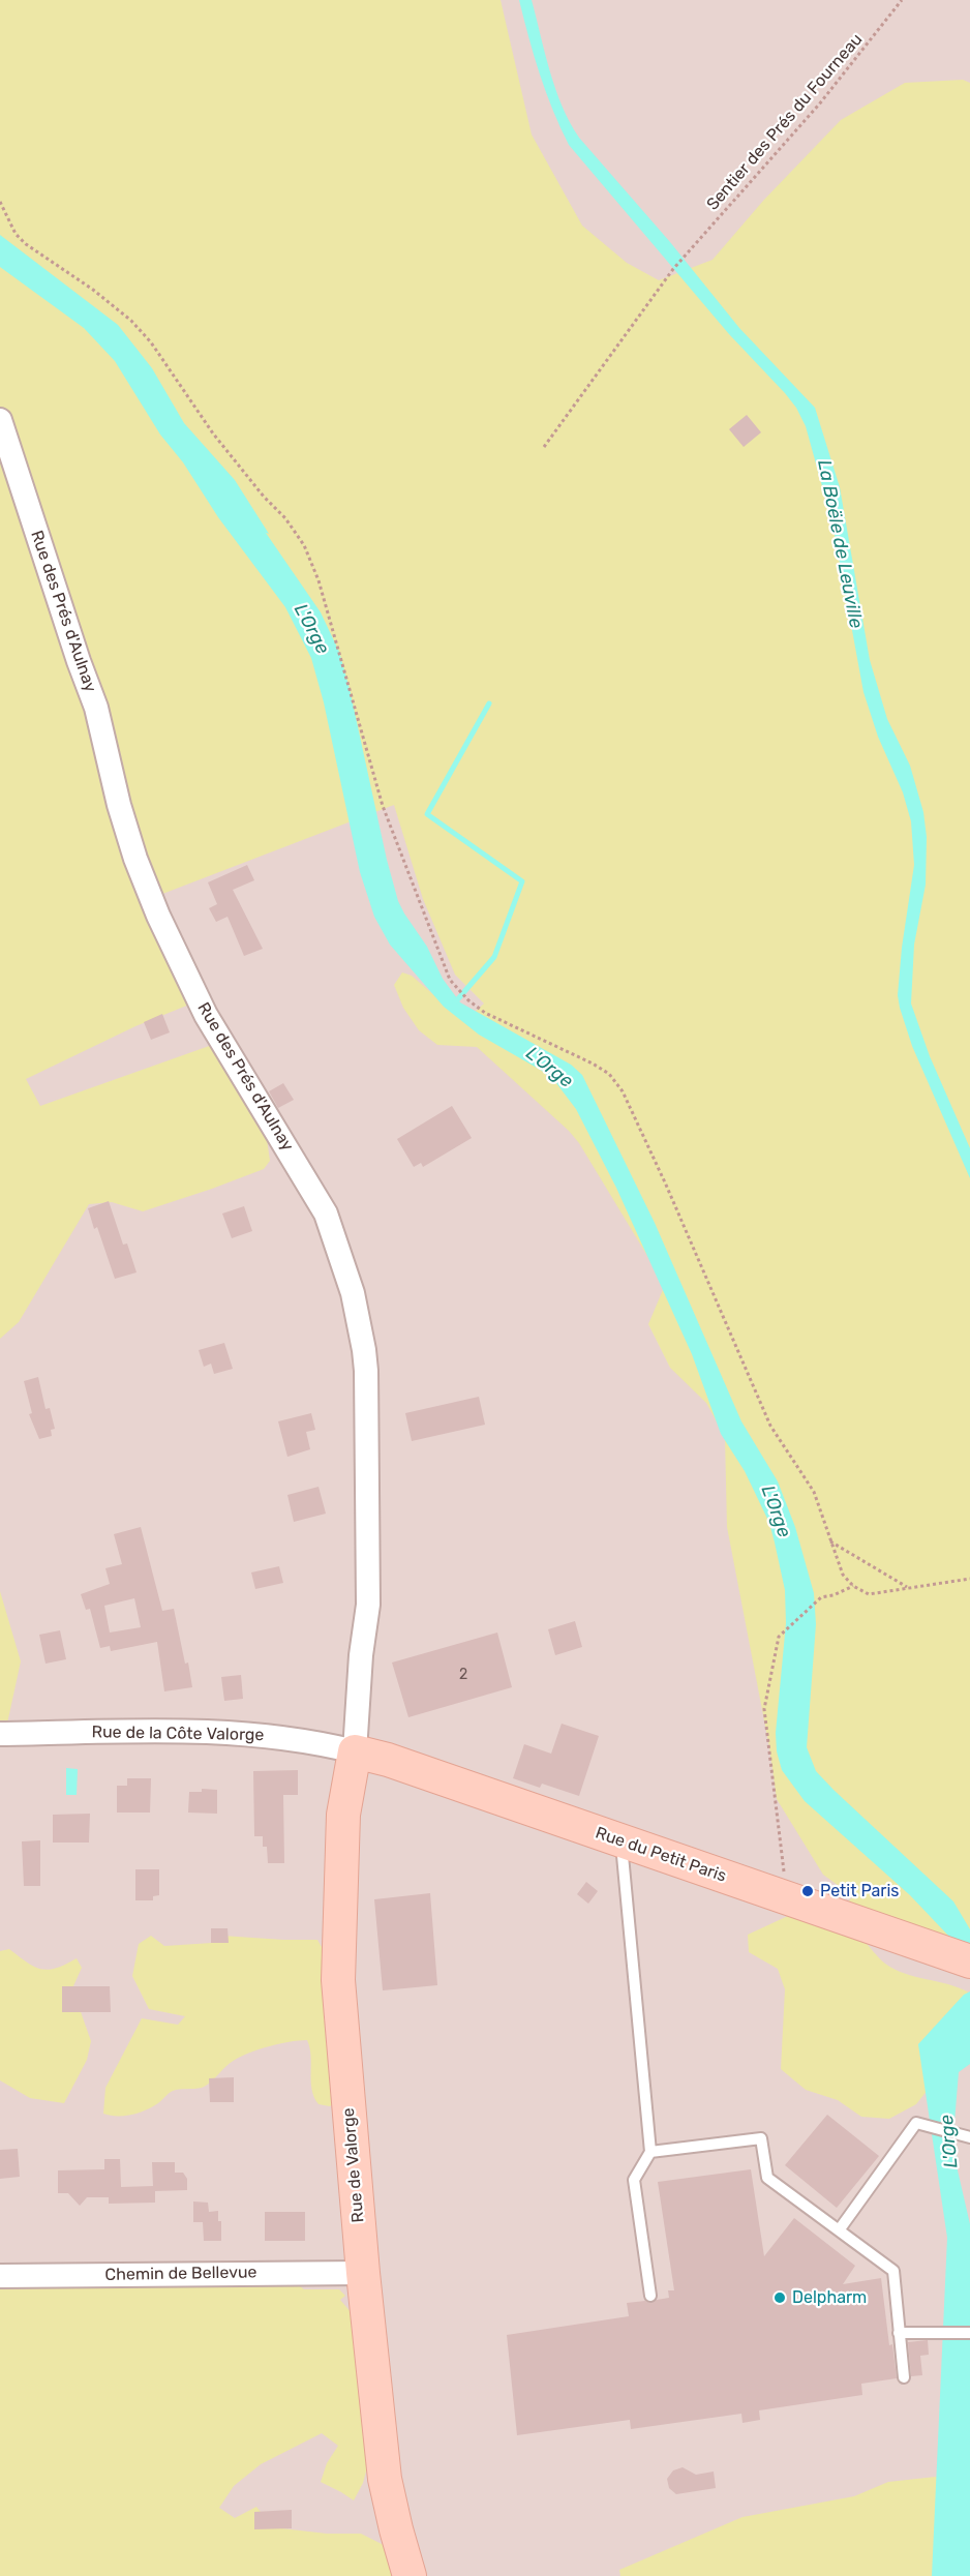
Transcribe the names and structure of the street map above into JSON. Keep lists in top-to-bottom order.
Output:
{
  "streets": {
    "street": [
      "Rue des Prés d'Aulnay",
      "Rue de la Côte Valorge",
      "Rue du Petit Paris",
      "Rue de Valorge",
      "Chemin de Bellevue"
    ],
    "path": ["Sentier des Prés du Fourneau"]
  },
  "crossings": [
    ["Rue des Prés d'Aulnay", "Rue de la Côte Valorge"],
    ["Rue des Prés d'Aulnay", "Rue du Petit Paris"],
    ["Rue des Prés d'Aulnay", "Rue de Valorge"],
    ["Rue de la Côte Valorge", "Rue du Petit Paris"],
    ["Rue de la Côte Valorge", "Rue de Valorge"],
    ["Rue du Petit Paris", "Rue de Valorge"],
    ["Rue de Valorge", "Chemin de Bellevue"]
  ],
  "water": ["La Boële de Leuville", "L'Orge"],
  "places": ["Petit Paris", "Delpharm"],
  "house_numbers": ["2"]
}
